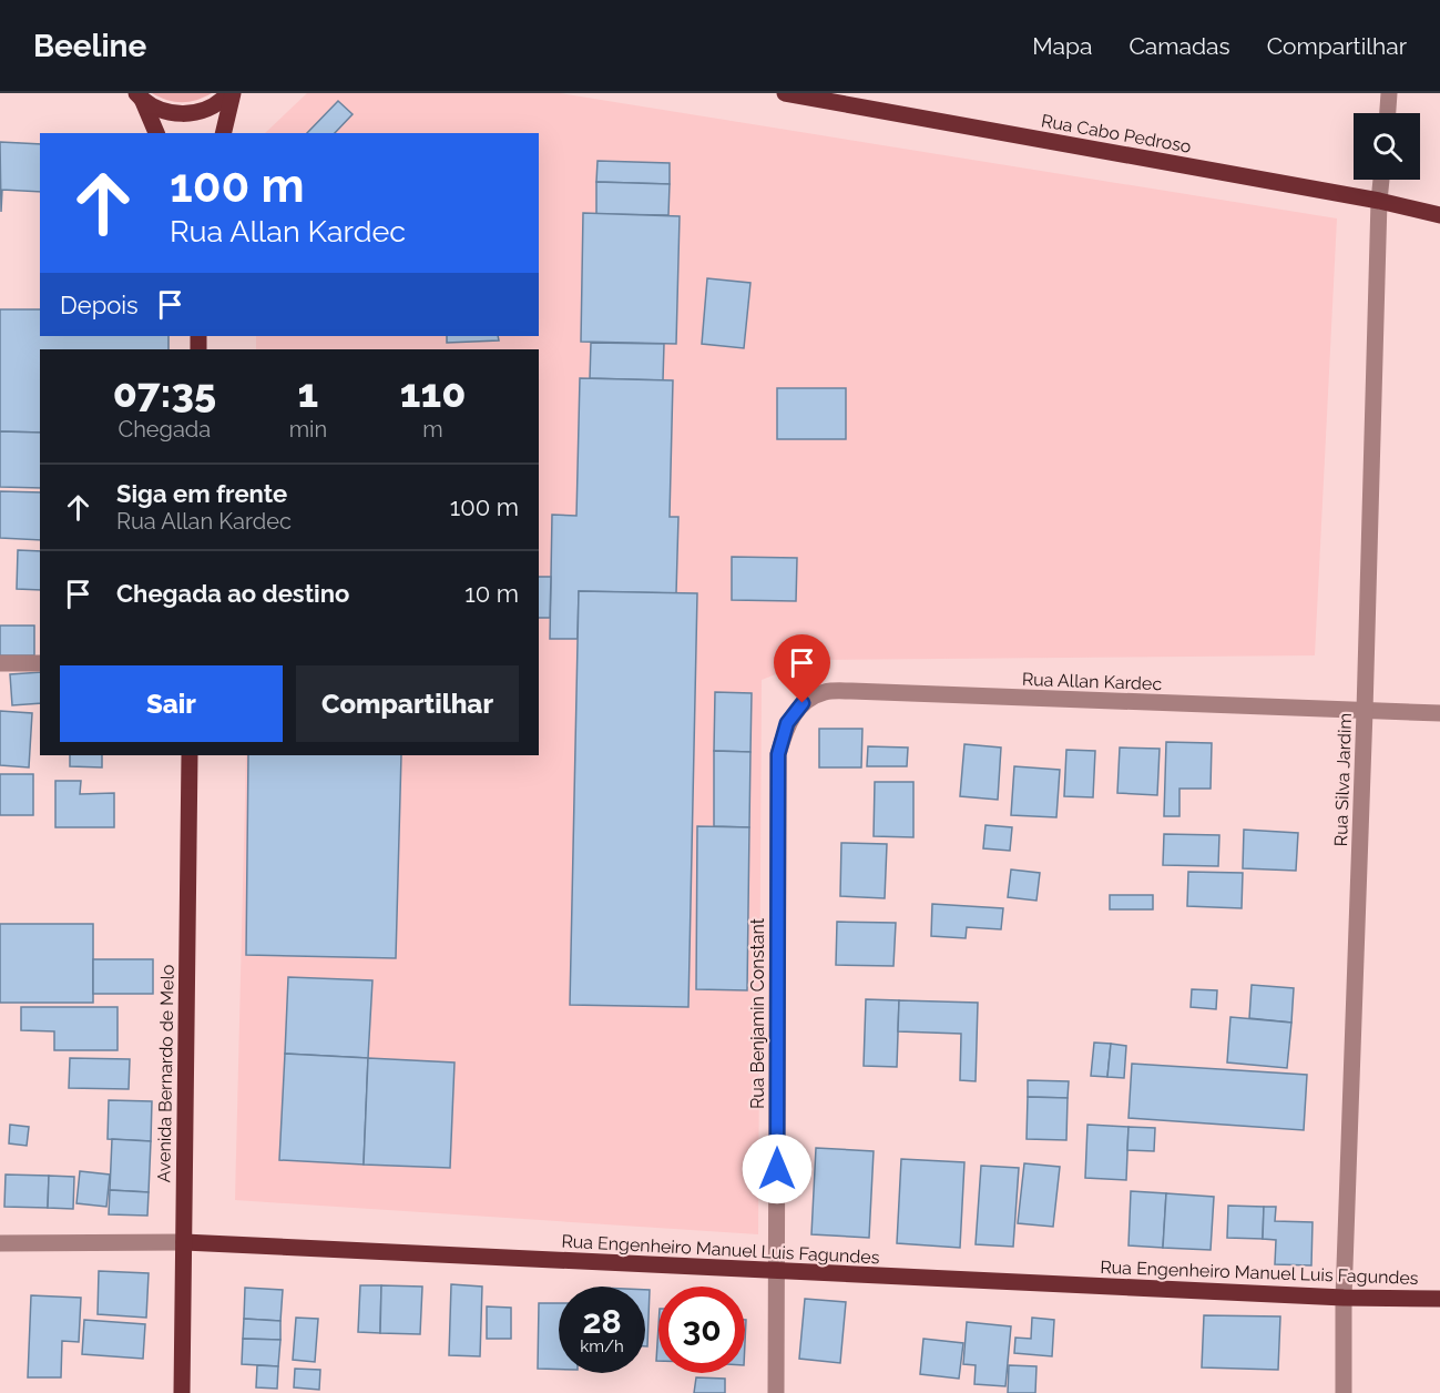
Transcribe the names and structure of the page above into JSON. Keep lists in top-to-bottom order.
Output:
{
  "streets": {
    "main road": ["Rua Cabo Pedroso", "Avenida Bernardo de Melo", "Rua Engenheiro Manuel Luis Fagundes"],
    "street": ["Rua Allan Kardec", "Rua Silva Jardim", "Rua Benjamin Constant"]
  },
  "crossings": [
    ["Rua Cabo Pedroso", "Rua Silva Jardim"],
    ["Rua Allan Kardec", "Rua Silva Jardim"],
    ["Rua Allan Kardec", "Rua Benjamin Constant"],
    ["Rua Silva Jardim", "Rua Engenheiro Manuel Luis Fagundes"],
    ["Rua Benjamin Constant", "Rua Engenheiro Manuel Luis Fagundes"],
    ["Avenida Bernardo de Melo", "Rua Engenheiro Manuel Luis Fagundes"]
  ],
  "page": {
    "header": "Beeline",
    "nav": ["Mapa", "Camadas", "Compartilhar"],
    "turn": ["100 m", "Rua Allan Kardec"],
    "then": "Depois",
    "eta": [
      "07:35",
      "Chegada",
      "1",
      "min",
      "110",
      "m"
    ],
    "list": [
      {
        "name": "Siga em frente",
        "note": "Rua Allan Kardec",
        "value": "100 m"
      },
      {
        "name": "Chegada ao destino",
        "value": "10 m"
      }
    ],
    "buttons": ["Sair", "Compartilhar"],
    "speed": "28 km/h",
    "limit": "30"
  }
}
